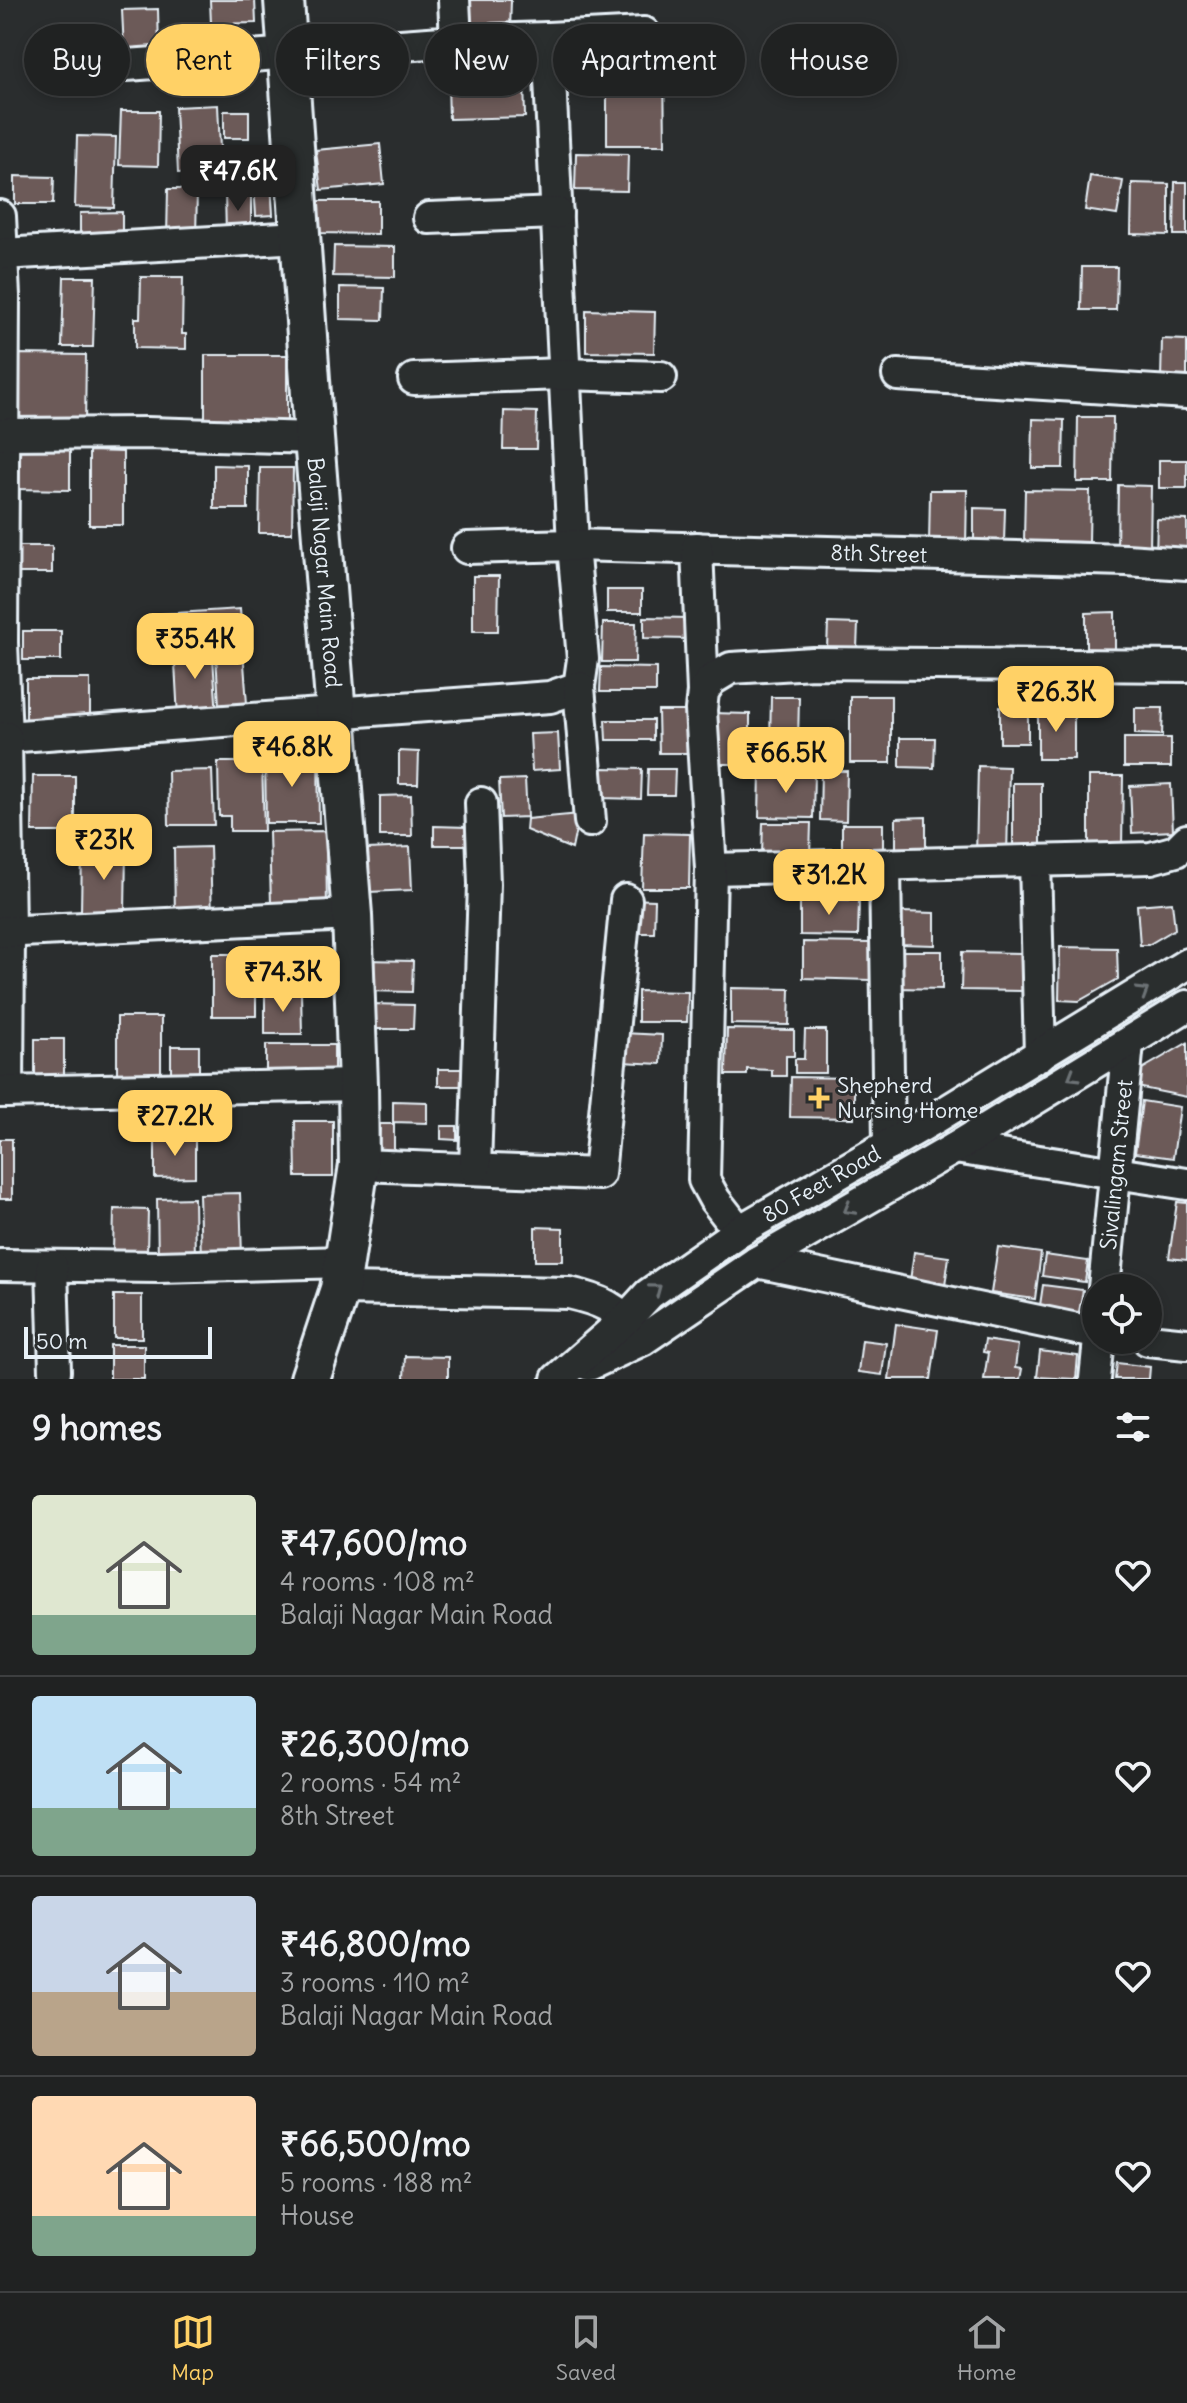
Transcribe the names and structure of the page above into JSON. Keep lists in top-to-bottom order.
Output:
{
  "streets": {
    "main road": ["Balaji Nagar Main Road"],
    "street": ["8th Street", "Sivalingam Street", "80 Feet Road"]
  },
  "crossings": [
    ["Sivalingam Street", "80 Feet Road"]
  ],
  "places": {
    "health": ["Shepherd Nursing Home"]
  },
  "scale_bar": "50 m",
  "page": {
    "chip": [
      "Buy",
      "Rent",
      "Filters",
      "New",
      "Apartment",
      "House"
    ],
    "price": [
      "₹47.6K",
      "₹35.4K",
      "₹26.3K",
      "₹46.8K",
      "₹66.5K",
      "₹23K",
      "₹31.2K",
      "₹74.3K",
      "₹27.2K"
    ],
    "scale": "50 m",
    "heading": "9 homes",
    "list": [
      {
        "name": "₹47,600/mo",
        "note": "4 rooms · 108 m² · Balaji Nagar Main Road"
      },
      {
        "name": "₹26,300/mo",
        "note": "2 rooms · 54 m² · 8th Street"
      },
      {
        "name": "₹46,800/mo",
        "note": "3 rooms · 110 m² · Balaji Nagar Main Road"
      },
      {
        "name": "₹66,500/mo",
        "note": "5 rooms · 188 m² · House"
      }
    ],
    "tabs": ["Map", "Saved", "Home"]
  }
}
